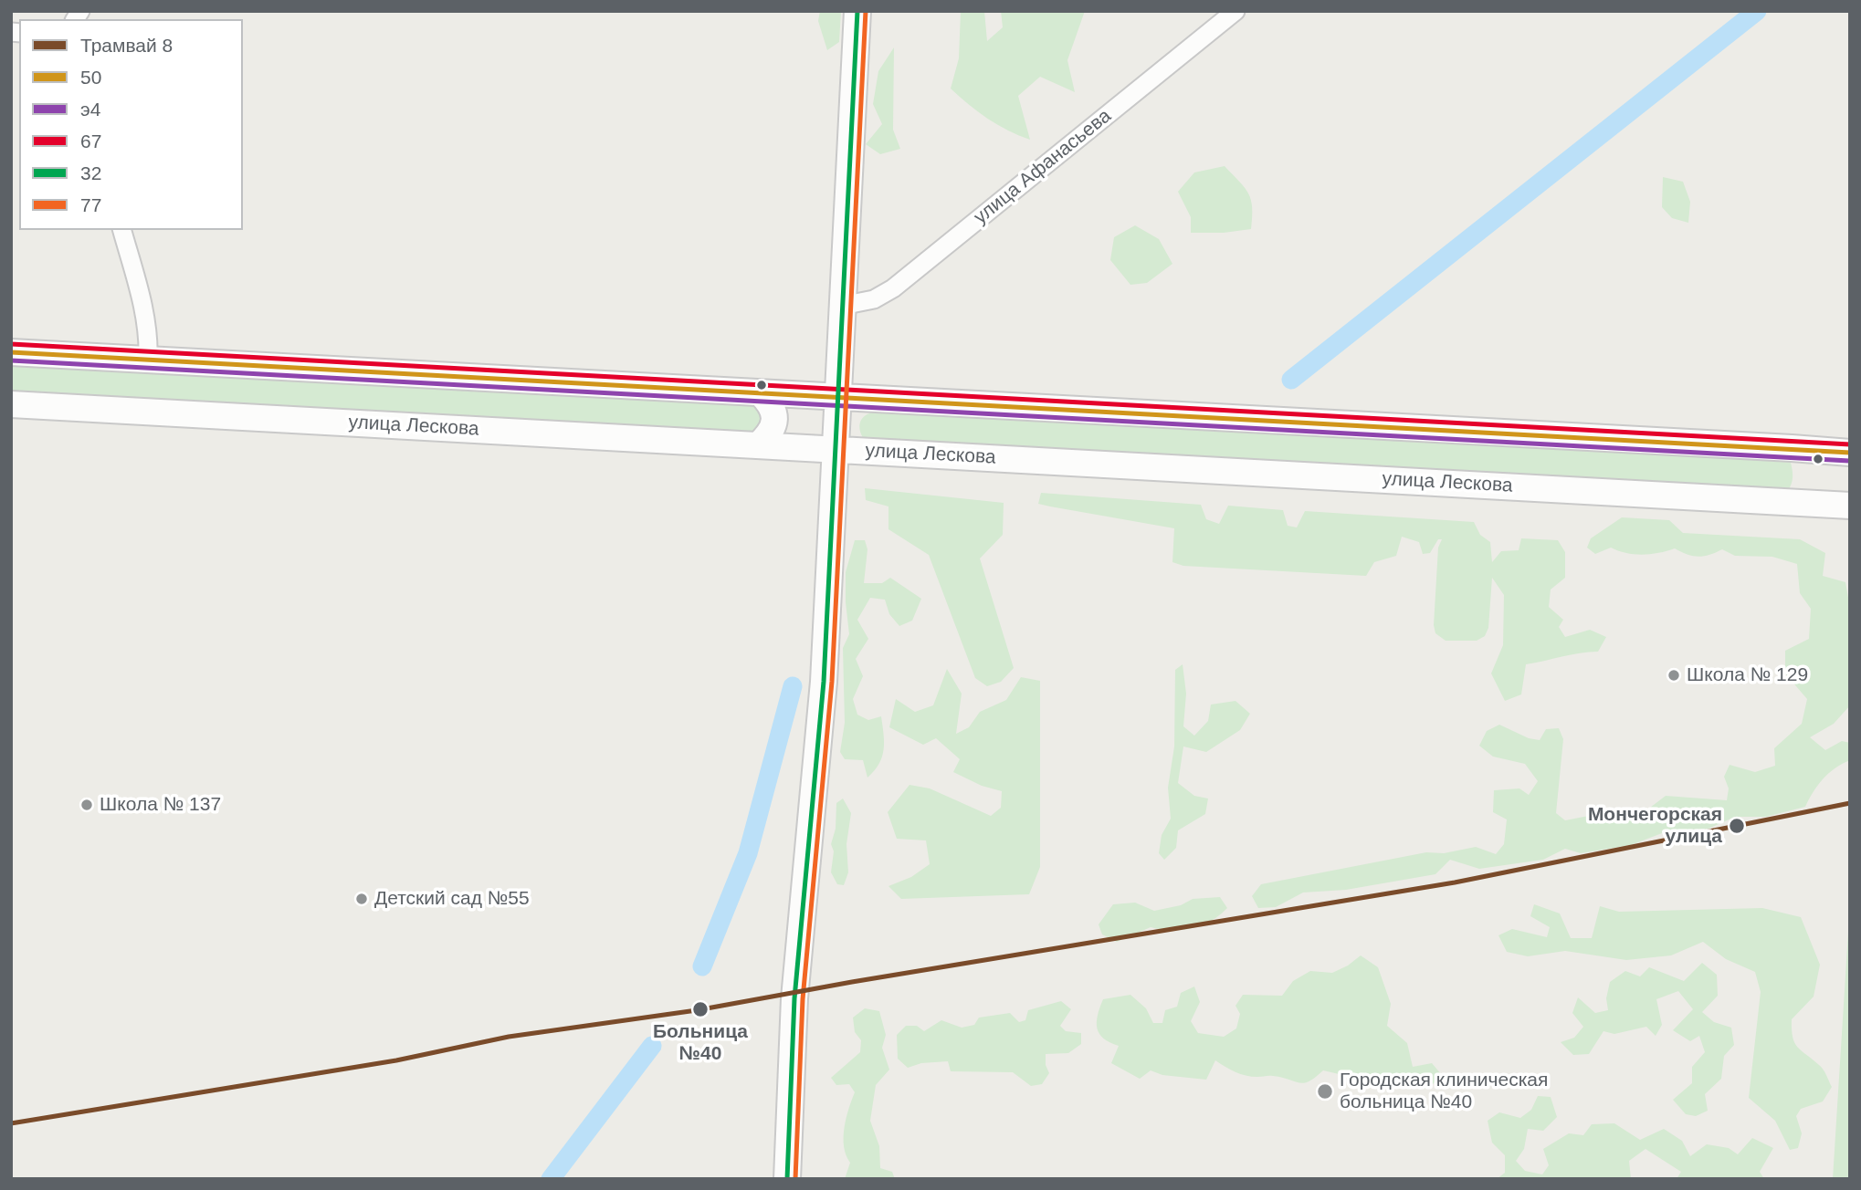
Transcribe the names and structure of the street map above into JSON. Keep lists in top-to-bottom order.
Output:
{
  "streets": {
    "main road": ["улица Лескова"],
    "street": ["улица Афанасьева"]
  },
  "places": [
    "Школа № 129",
    "Школа № 137",
    "Мончегорская улица",
    "Детский сад №55",
    "Больница №40",
    "Городская клиническая больница №40"
  ],
  "lines": [
    "transit line 32",
    "transit line 77",
    "transit line 67",
    "transit line 50",
    "transit line э4",
    "tram line 8"
  ],
  "legend": [
    "Трамвай 8",
    "50",
    "э4",
    "67",
    "32",
    "77"
  ]
}
